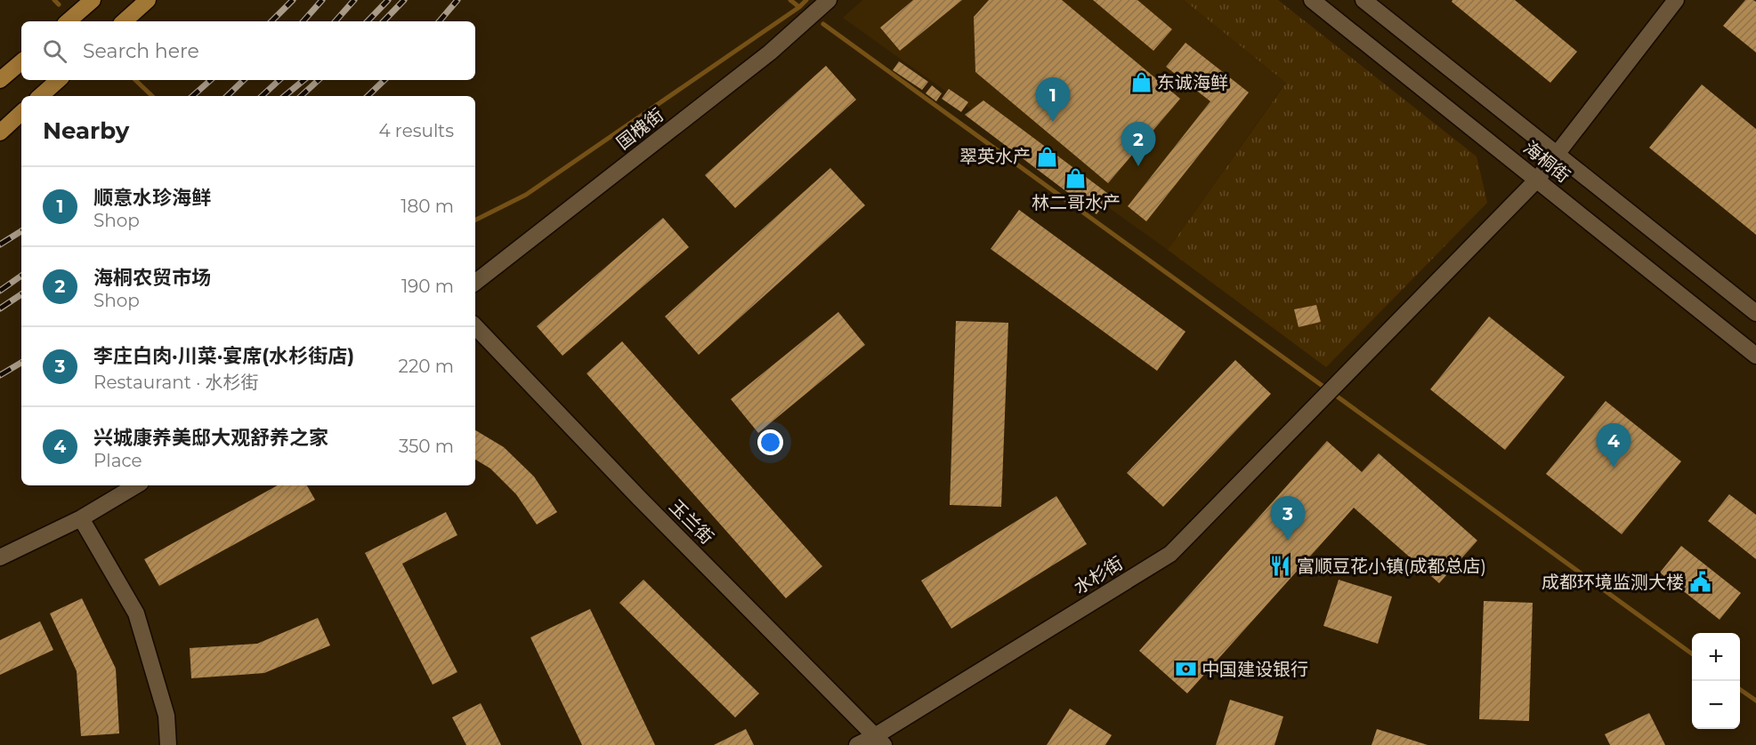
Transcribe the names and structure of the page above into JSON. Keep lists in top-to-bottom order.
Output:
{
  "streets": {
    "street": [
      "国槐街",
      "海桐街",
      "玉兰街",
      "水杉街"
    ]
  },
  "crossings": [
    ["海桐街", "水杉街"],
    ["玉兰街", "水杉街"]
  ],
  "places": {
    "shop": ["东诚海鲜", "翠英水产", "林二哥水产"],
    "restaurant": ["富顺豆花小镇(成都总店)"],
    "public building": ["成都环境监测大楼"],
    "bank": ["中国建设银行"]
  },
  "page": {
    "search": "Search here",
    "pins": [
      "1",
      "2",
      "4",
      "3"
    ],
    "heading": ["Nearby", "4 results"],
    "list": [
      {
        "mark": "1",
        "name": "顺意水珍海鲜",
        "note": "Shop",
        "value": "180 m"
      },
      {
        "mark": "2",
        "name": "海桐农贸市场",
        "note": "Shop",
        "value": "190 m"
      },
      {
        "mark": "3",
        "name": "李庄白肉·川菜·宴席(水杉街店)",
        "note": "Restaurant · 水杉街",
        "value": "220 m"
      },
      {
        "mark": "4",
        "name": "兴城康养美邸大观舒养之家",
        "note": "Place",
        "value": "350 m"
      }
    ],
    "map_buttons": ["+", "−"]
  }
}
